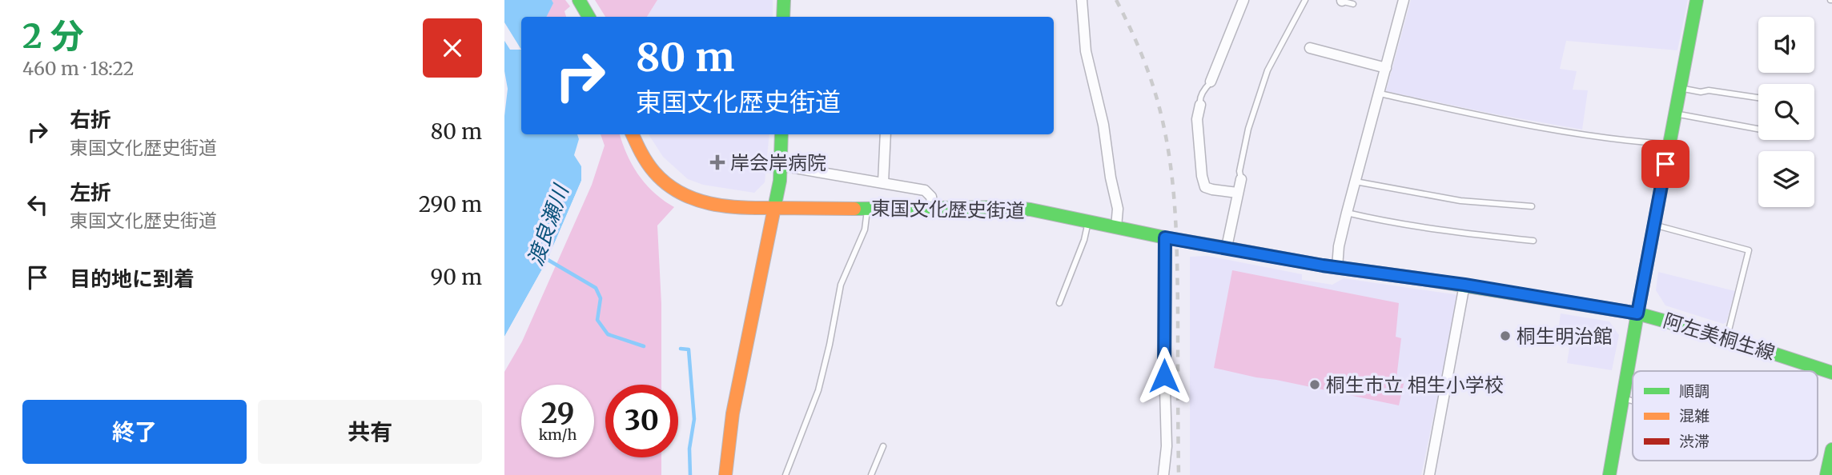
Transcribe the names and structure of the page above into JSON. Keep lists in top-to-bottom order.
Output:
{
  "streets": {
    "main road": ["東国文化歴史街道", "阿左美桐生線"]
  },
  "crossings": [
    ["東国文化歴史街道", "阿左美桐生線"]
  ],
  "water": ["渡良瀬川"],
  "places": {
    "health": ["岸会岸病院"],
    "other": ["桐生明治館", "桐生市立 相生小学校"]
  },
  "legend": ["順調", "混雑", "渋滞"],
  "page": {
    "heading": ["2 分", "460 m · 18:22"],
    "turn": ["80 m", "東国文化歴史街道"],
    "list": [
      {
        "name": "右折",
        "note": "東国文化歴史街道",
        "value": "80 m"
      },
      {
        "name": "左折",
        "note": "東国文化歴史街道",
        "value": "290 m"
      },
      {
        "name": "目的地に到着",
        "value": "90 m"
      }
    ],
    "speed": "29 km/h",
    "limit": "30",
    "buttons": ["終了", "共有"]
  }
}
